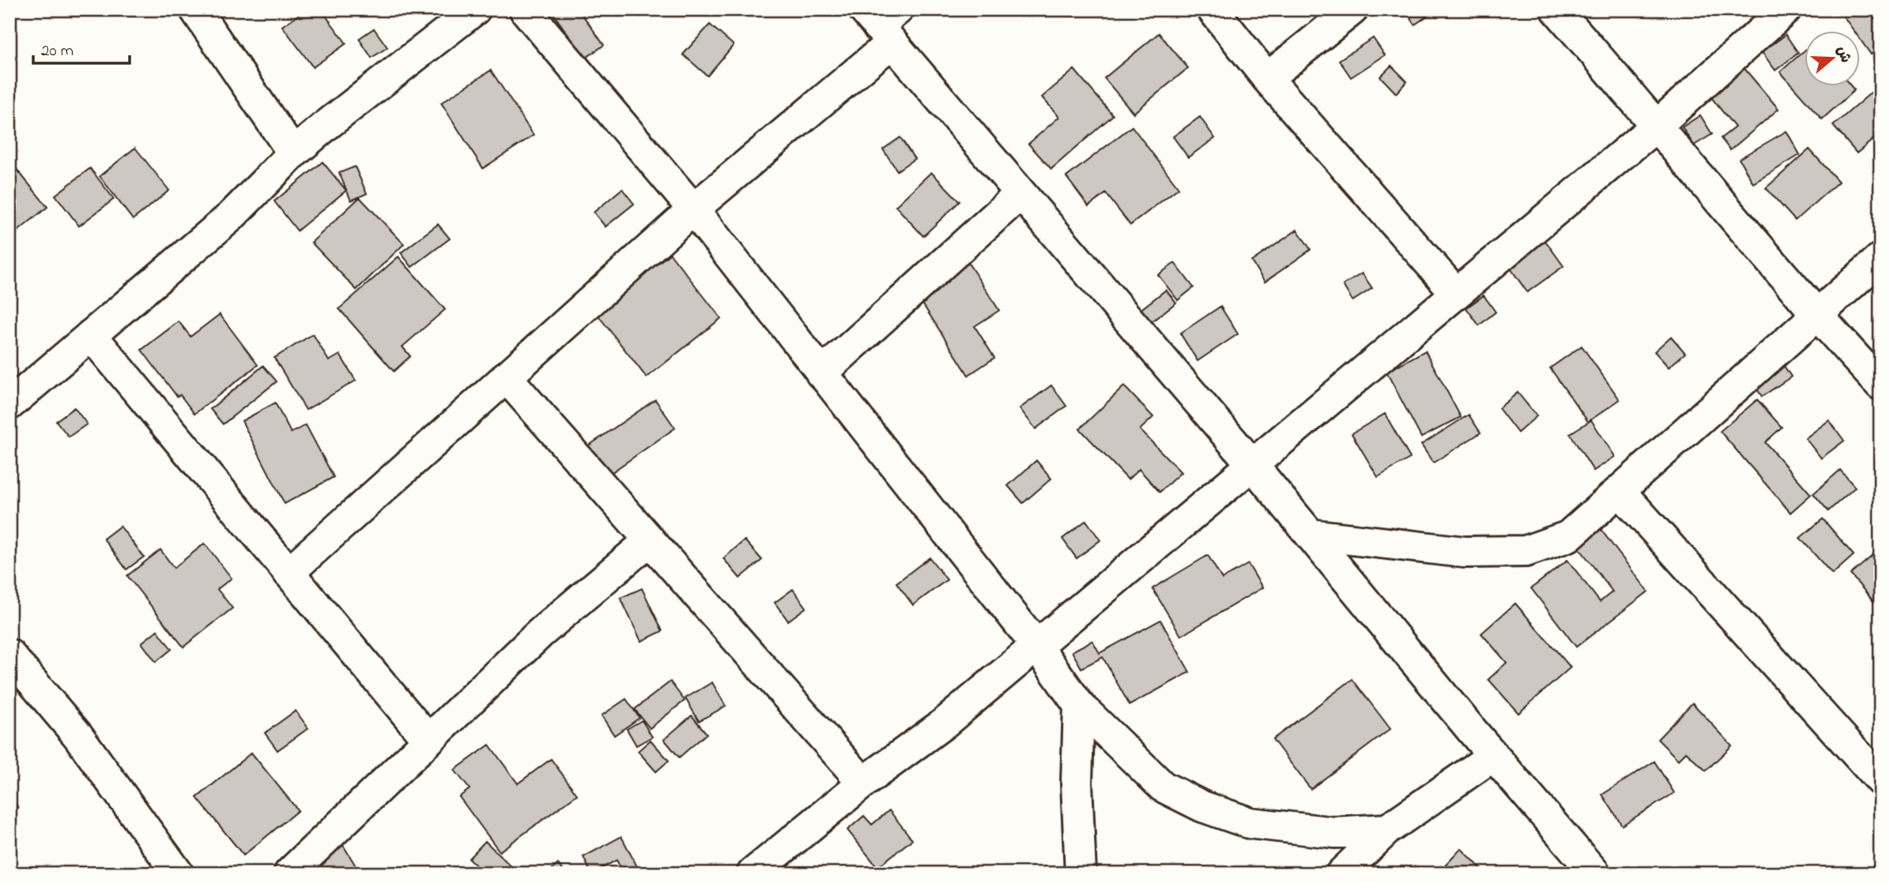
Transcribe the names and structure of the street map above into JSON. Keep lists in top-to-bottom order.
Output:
{
  "scale_bar": "20 m",
  "north": "right"
}
